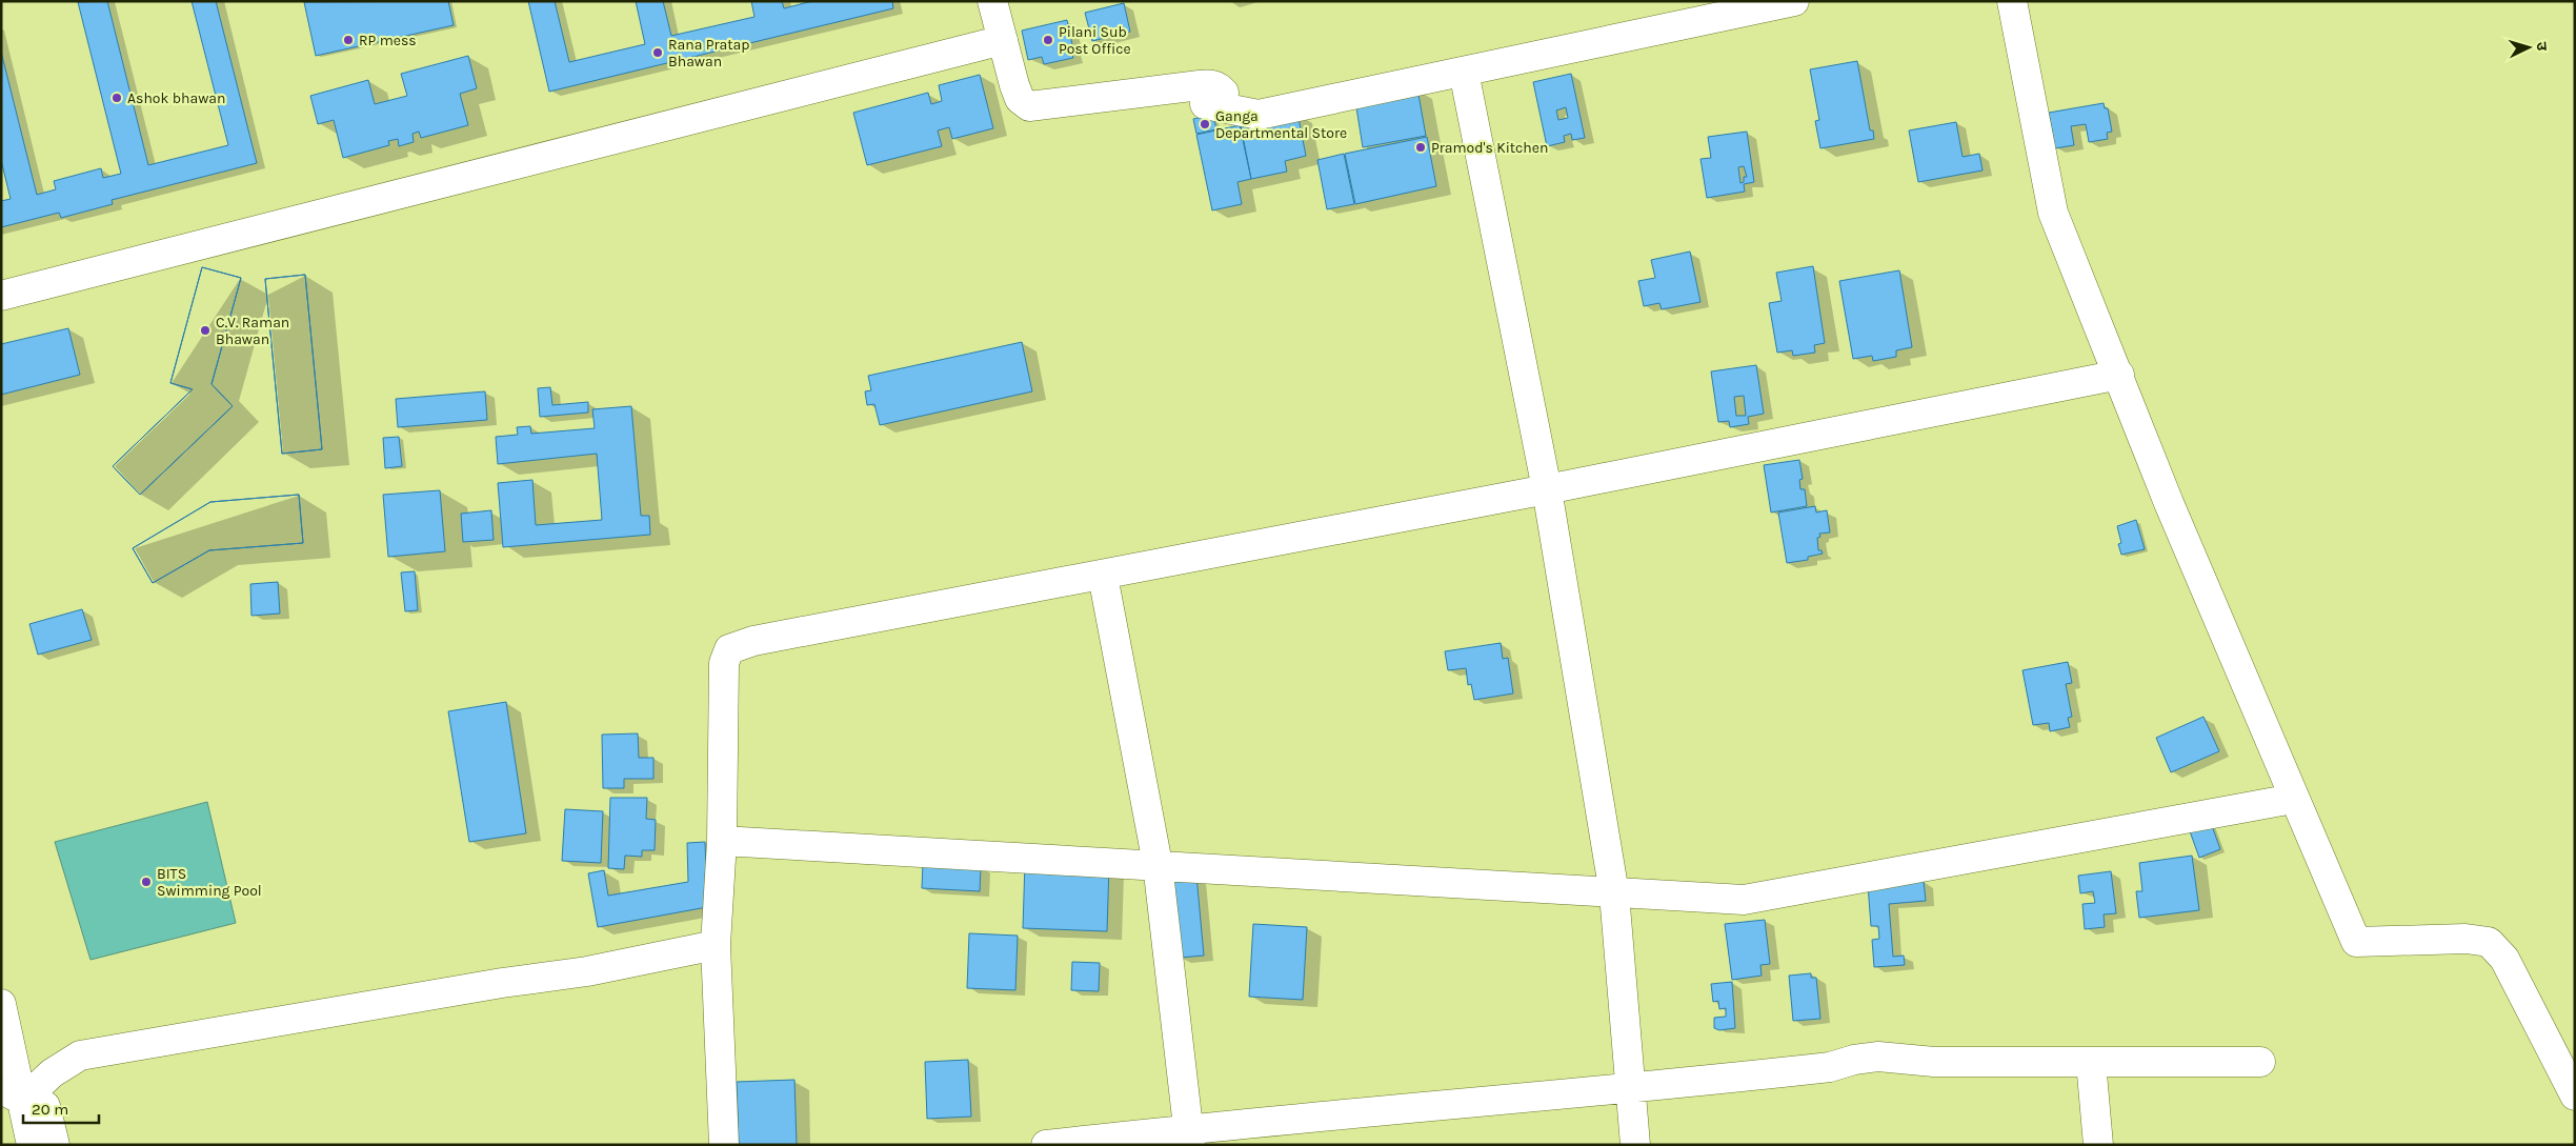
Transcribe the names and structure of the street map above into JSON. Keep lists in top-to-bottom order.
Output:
{
  "places": [
    "RP mess",
    "Pilani Sub Post Office",
    "Rana Pratap Bhawan",
    "Ashok bhawan",
    "Ganga Departmental Store",
    "Pramod's Kitchen",
    "C.V. Raman Bhawan",
    "BITS Swimming Pool"
  ],
  "scale_bar": "20 m",
  "north": "right"
}
